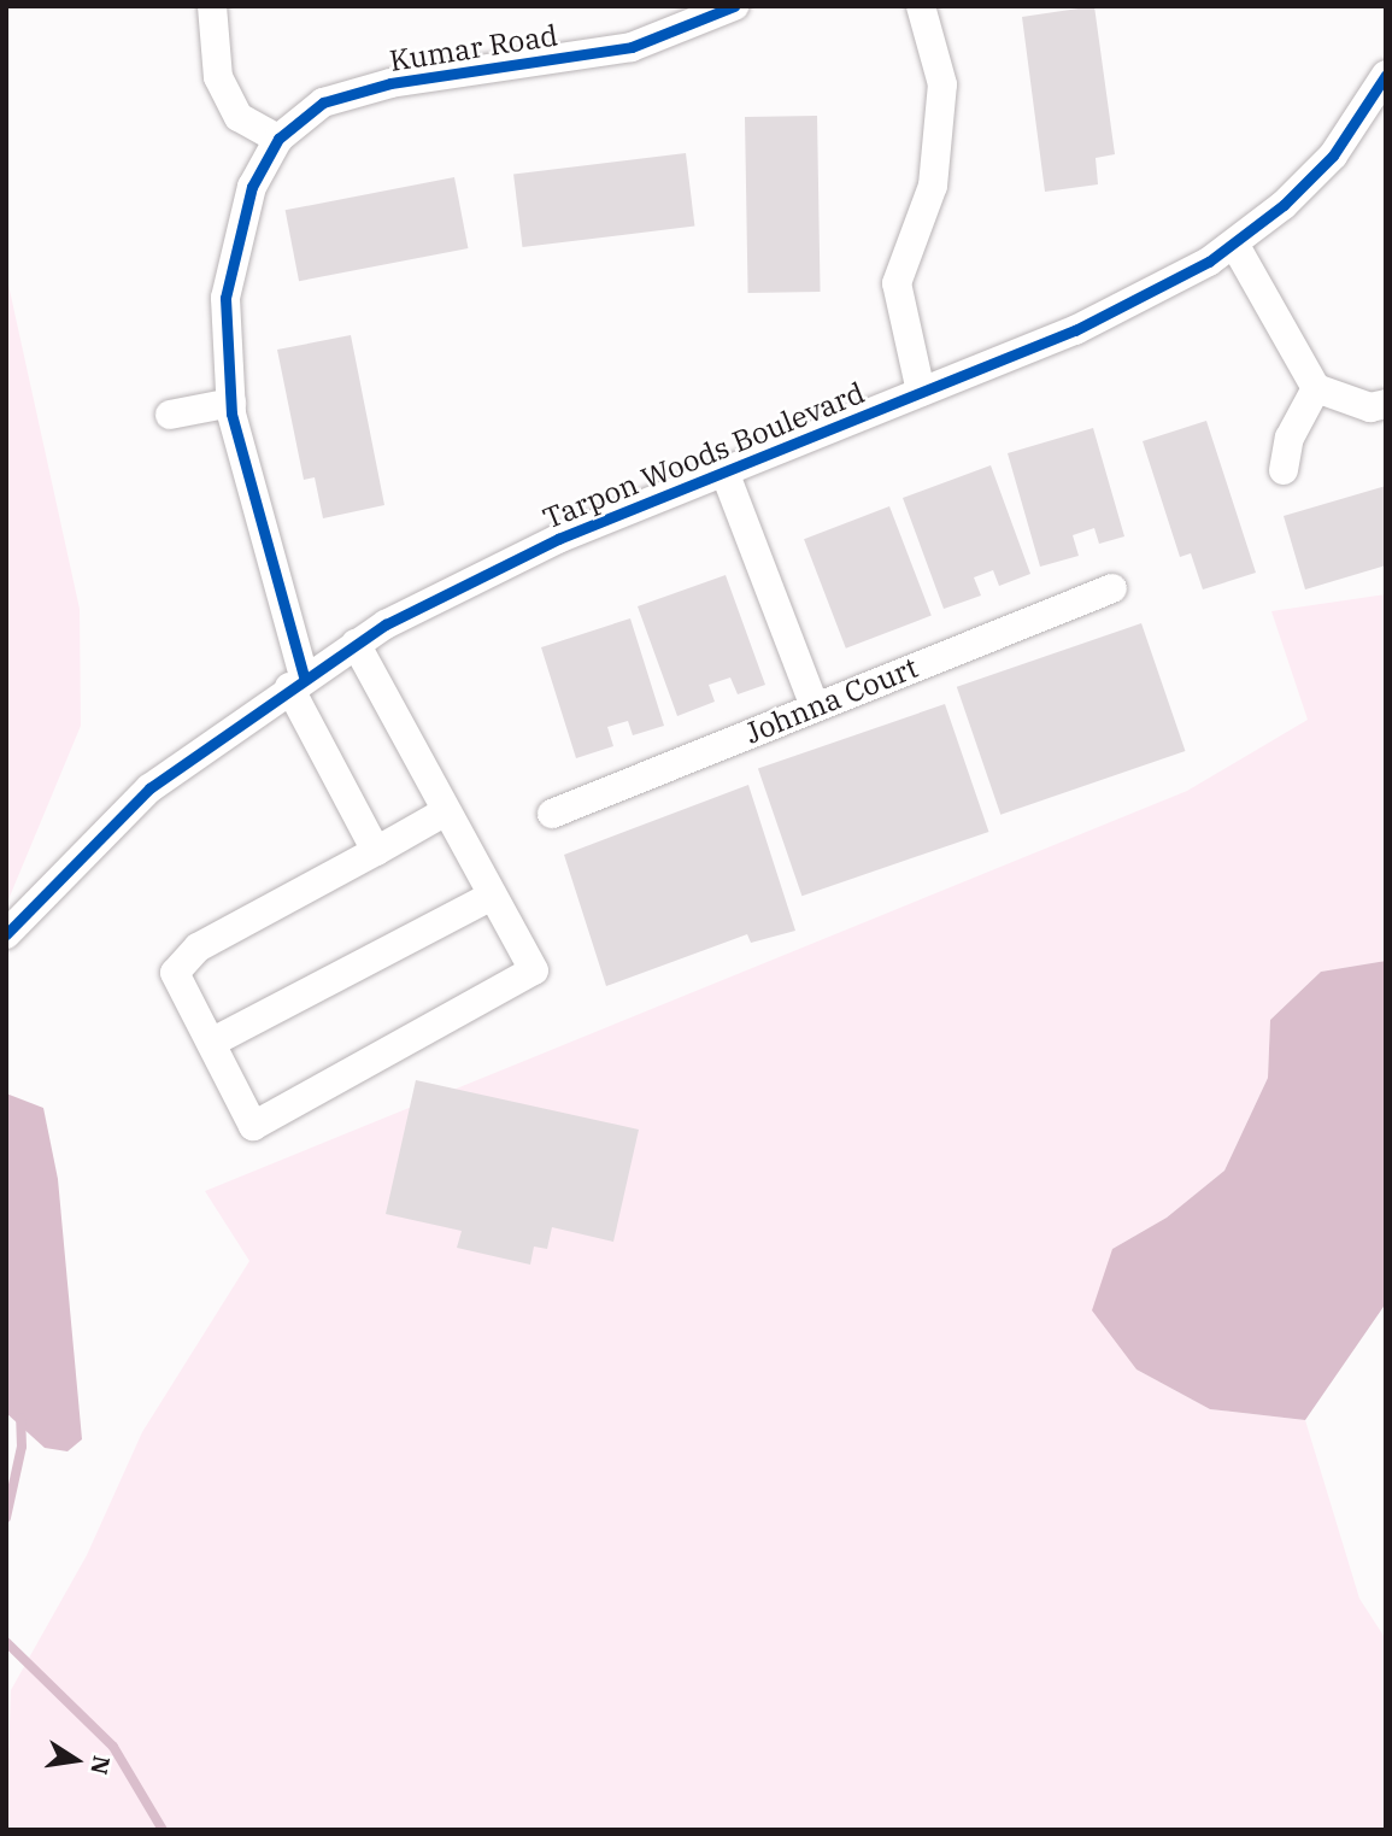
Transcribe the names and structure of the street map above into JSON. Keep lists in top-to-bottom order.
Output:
{
  "streets": {
    "street": ["Kumar Road", "Tarpon Woods Boulevard", "Johnna Court"]
  },
  "crossings": [
    ["Kumar Road", "Tarpon Woods Boulevard"]
  ],
  "north": "right"
}
